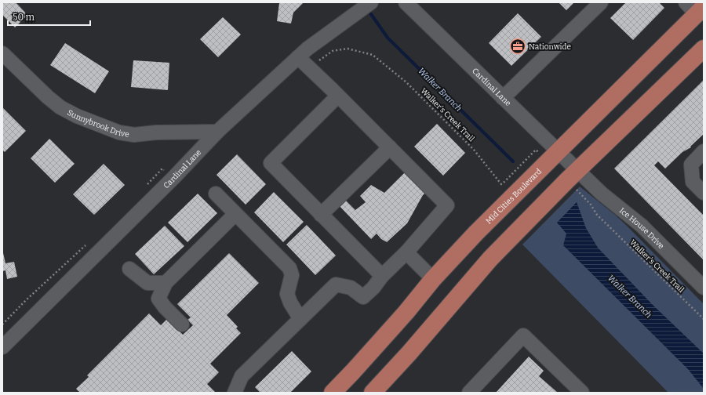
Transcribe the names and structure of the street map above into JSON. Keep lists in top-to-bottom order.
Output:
{
  "streets": {
    "main road": ["Mid Cities Boulevard"],
    "street": ["Cardinal Lane", "Sunnybrook Drive", "Ice House Drive"],
    "path": ["Walker's Creek Trail"]
  },
  "crossings": [
    ["Cardinal Lane", "Sunnybrook Drive"],
    ["Cardinal Lane", "Mid Cities Boulevard"],
    ["Cardinal Lane", "Ice House Drive"]
  ],
  "water": ["Walker Branch"],
  "places": {
    "office": ["Nationwide"]
  },
  "scale_bar": "50 m"
}
